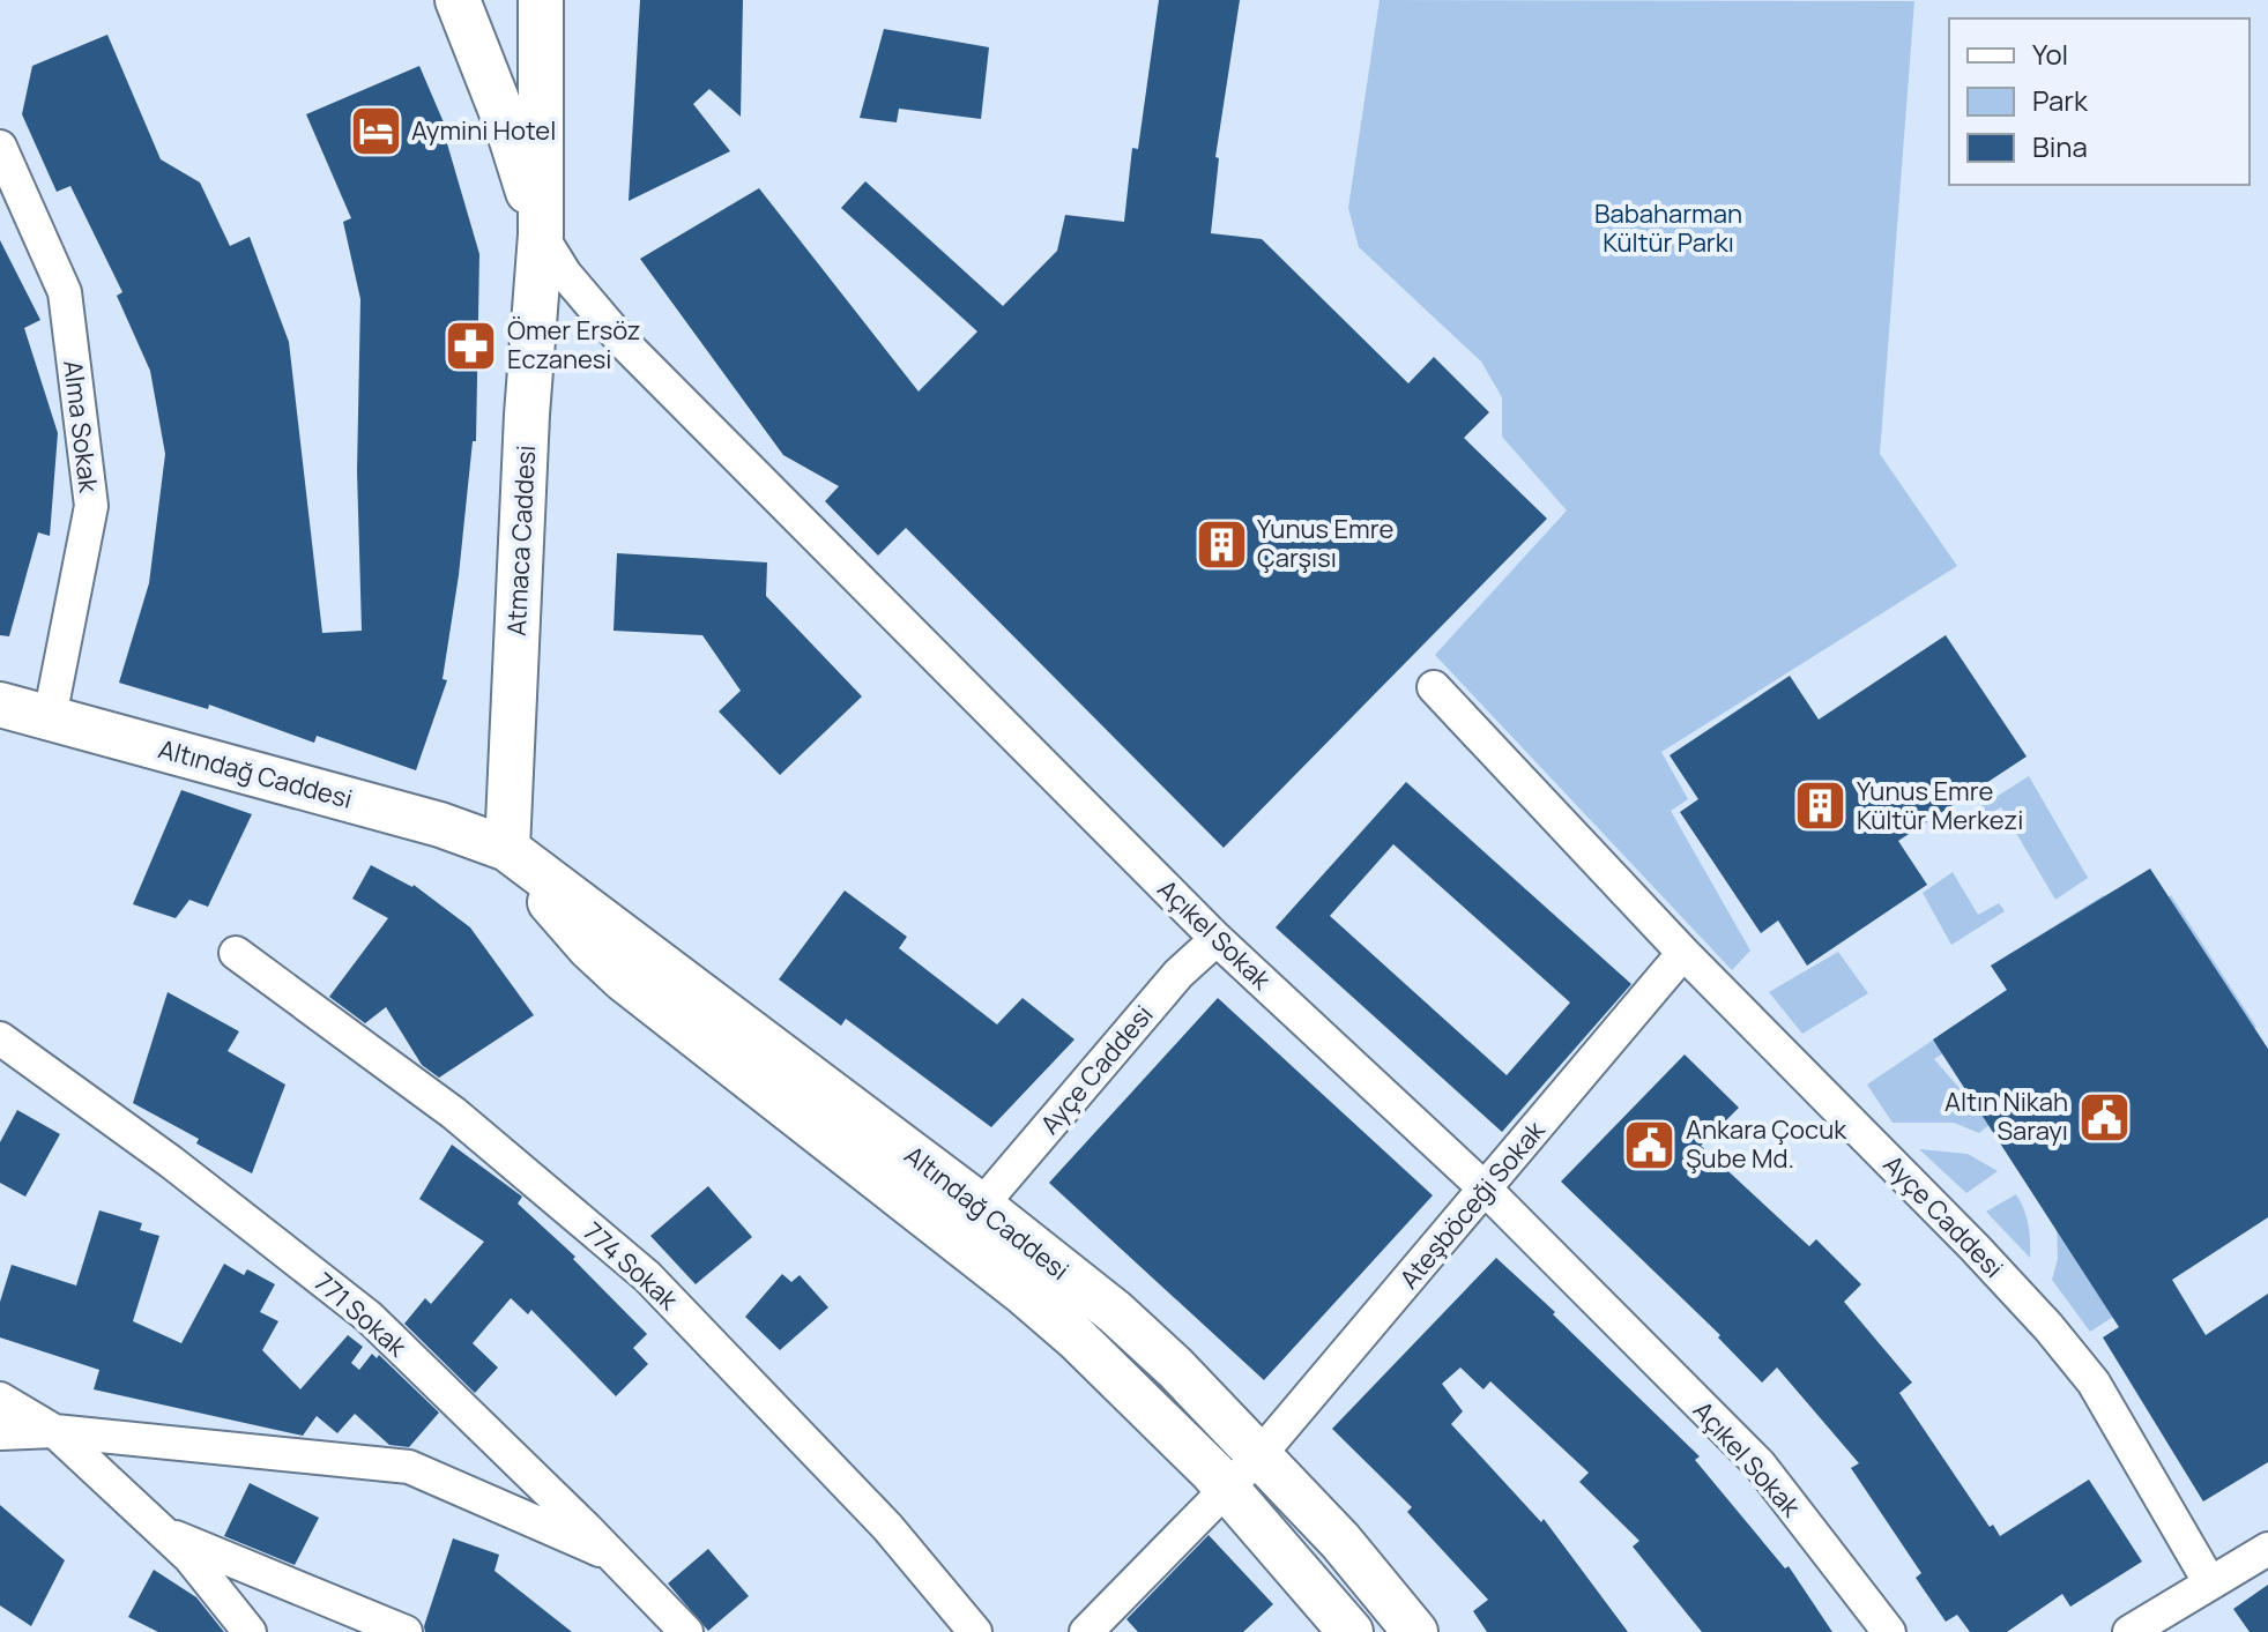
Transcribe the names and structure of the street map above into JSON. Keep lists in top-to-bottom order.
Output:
{
  "streets": {
    "main road": ["Atmaca Caddesi", "Altındağ Caddesi"],
    "street": [
      "Alma Sokak",
      "Açıkel Sokak",
      "Ayçe Caddesi",
      "Ateşböceği Sokak",
      "774 Sokak",
      "771 Sokak"
    ]
  },
  "crossings": [
    ["Alma Sokak", "Altındağ Caddesi"],
    ["Atmaca Caddesi", "Altındağ Caddesi"],
    ["Atmaca Caddesi", "Açıkel Sokak"],
    ["Altındağ Caddesi", "Ayçe Caddesi"],
    ["Altındağ Caddesi", "Ateşböceği Sokak"],
    ["Açıkel Sokak", "Ayçe Caddesi"],
    ["Açıkel Sokak", "Ateşböceği Sokak"],
    ["Ayçe Caddesi", "Ateşböceği Sokak"]
  ],
  "parks": ["Babaharman Kültür Parkı"],
  "places": {
    "hotel": ["Aymini Hotel"],
    "pharmacy": ["Ömer Ersöz Eczanesi"],
    "building": ["Yunus Emre Çarşısı", "Yunus Emre Kültür Merkezi"],
    "public building": ["Altın Nikah Sarayı", "Ankara Çocuk Şube Md."]
  },
  "legend": ["Yol", "Park", "Bina"]
}
